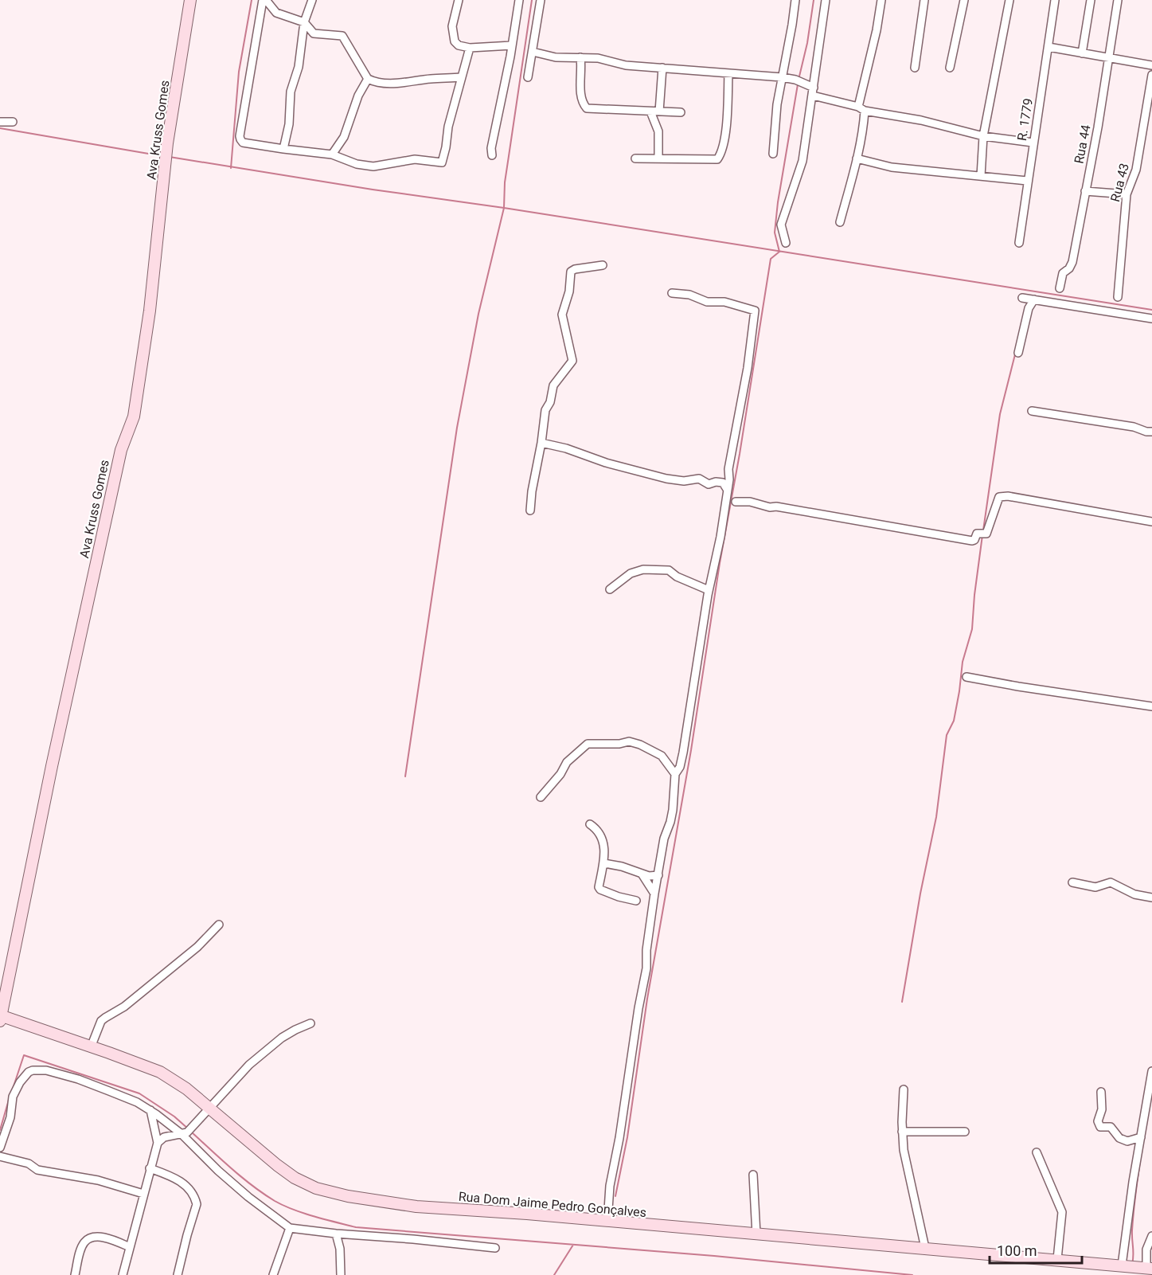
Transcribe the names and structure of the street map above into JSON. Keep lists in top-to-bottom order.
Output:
{
  "streets": {
    "main road": ["Ava Kruss Gomes", "Rua Dom Jaime Pedro Gonçalves"],
    "street": ["R. 1779", "Rua 44", "Rua 43"]
  },
  "crossings": [
    ["Ava Kruss Gomes", "Rua Dom Jaime Pedro Gonçalves"]
  ],
  "scale_bar": "100 m"
}
